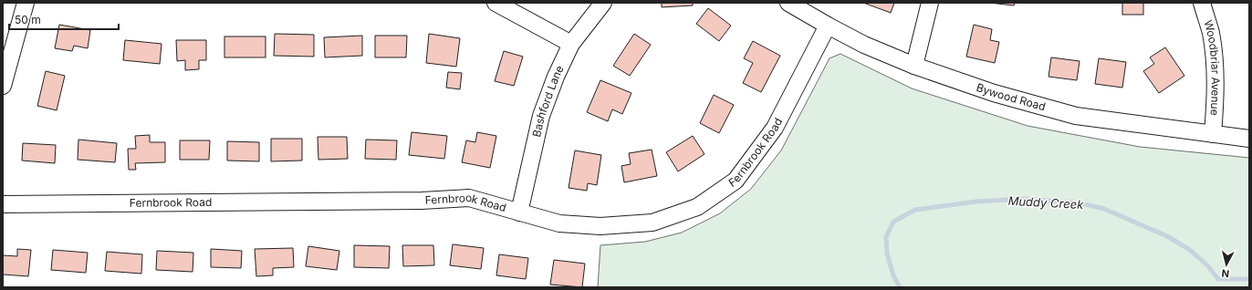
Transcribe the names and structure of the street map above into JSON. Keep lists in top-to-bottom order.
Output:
{
  "streets": {
    "street": [
      "Woodbriar Avenue",
      "Bywood Road",
      "Bashford Lane",
      "Fernbrook Road"
    ]
  },
  "crossings": [
    ["Woodbriar Avenue", "Bywood Road"],
    ["Bywood Road", "Fernbrook Road"],
    ["Bashford Lane", "Fernbrook Road"]
  ],
  "water": ["Muddy Creek"],
  "scale_bar": "50 m",
  "north": "bottom"
}
